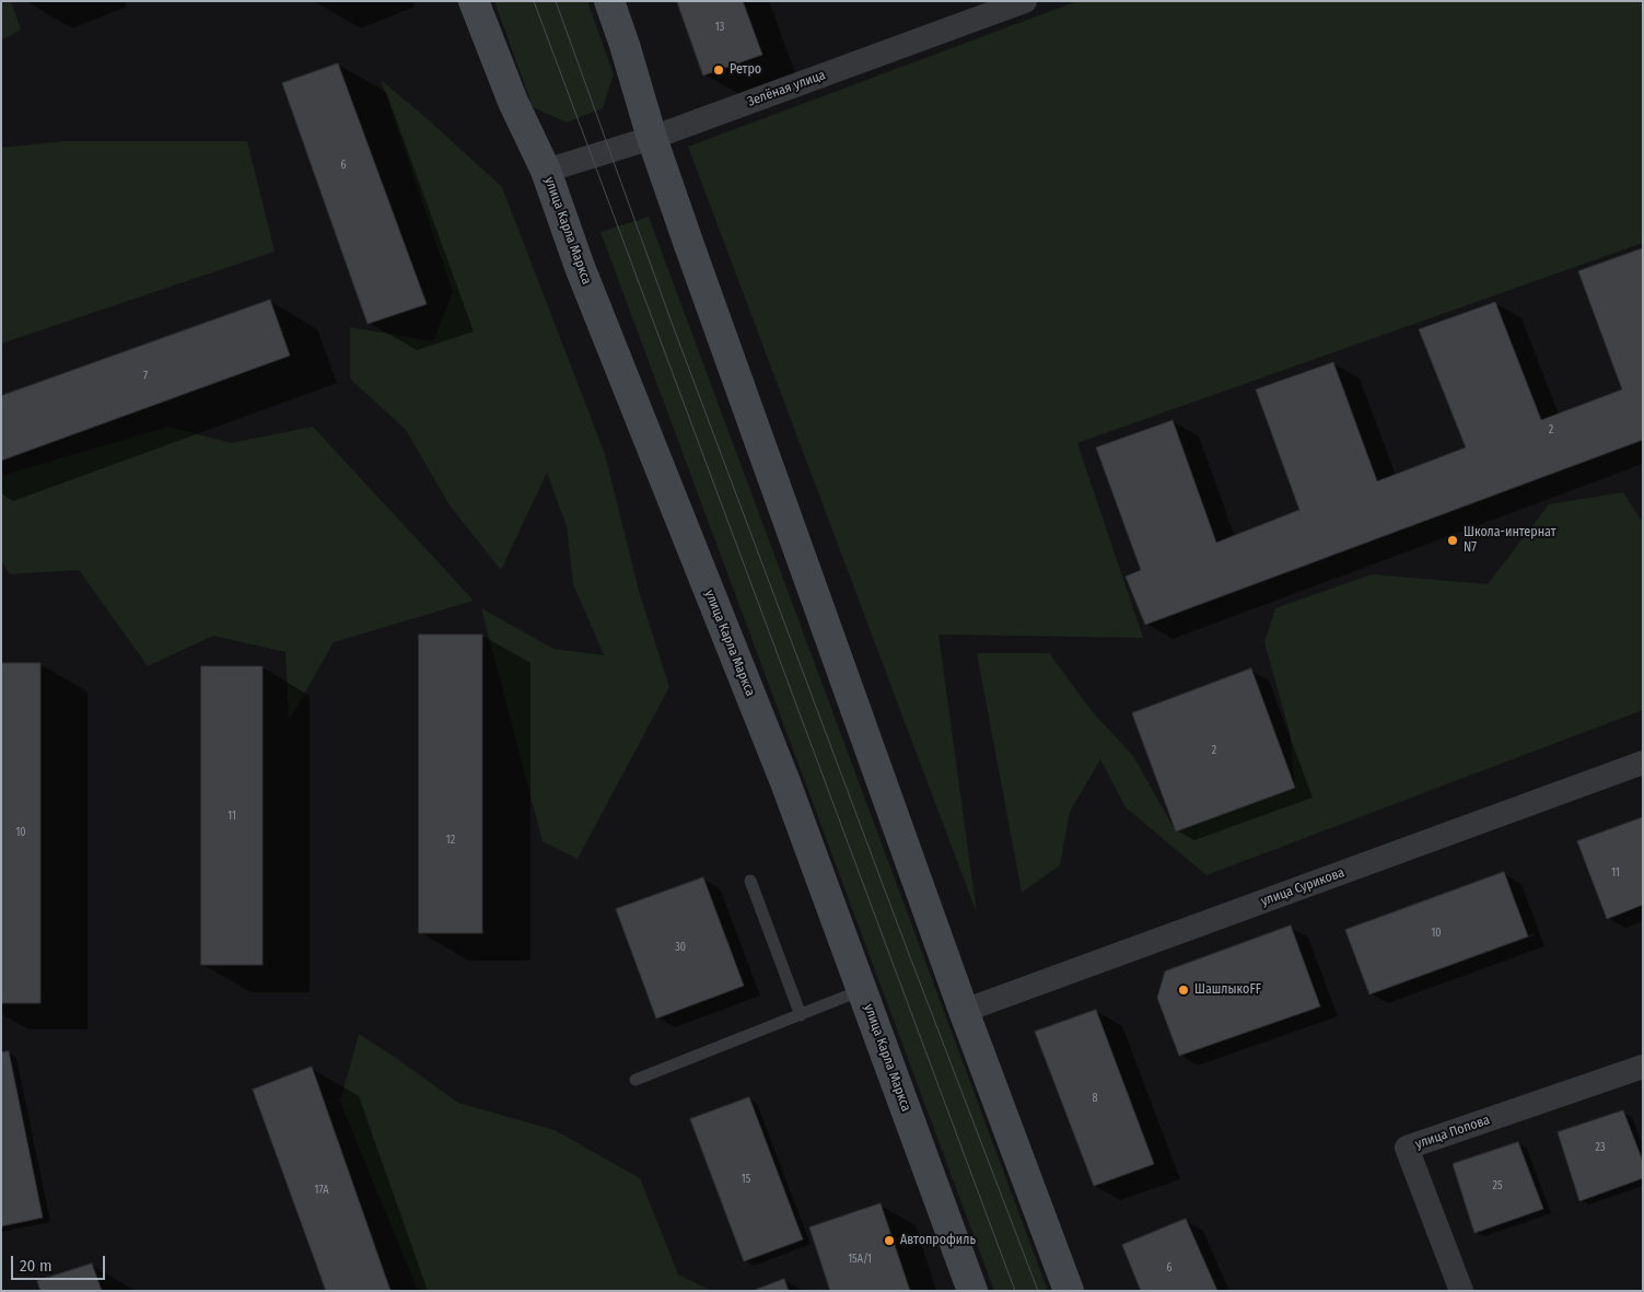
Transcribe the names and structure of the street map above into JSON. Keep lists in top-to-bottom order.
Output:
{
  "streets": {
    "street": [
      "Зелёная улица",
      "улица Карла Маркса",
      "улица Сурикова",
      "улица Попова"
    ]
  },
  "crossings": [
    ["Зелёная улица", "улица Карла Маркса"]
  ],
  "places": [
    "Ретро",
    "Школа-интернат N7",
    "ШашлыкoFF",
    "Автопрофиль"
  ],
  "house_numbers": [
    "13",
    "6",
    "7",
    "2",
    "2",
    "11",
    "10",
    "12",
    "11",
    "10",
    "30",
    "8",
    "23",
    "15",
    "25",
    "17А",
    "15А/1",
    "6"
  ],
  "scale_bar": "20 m"
}
